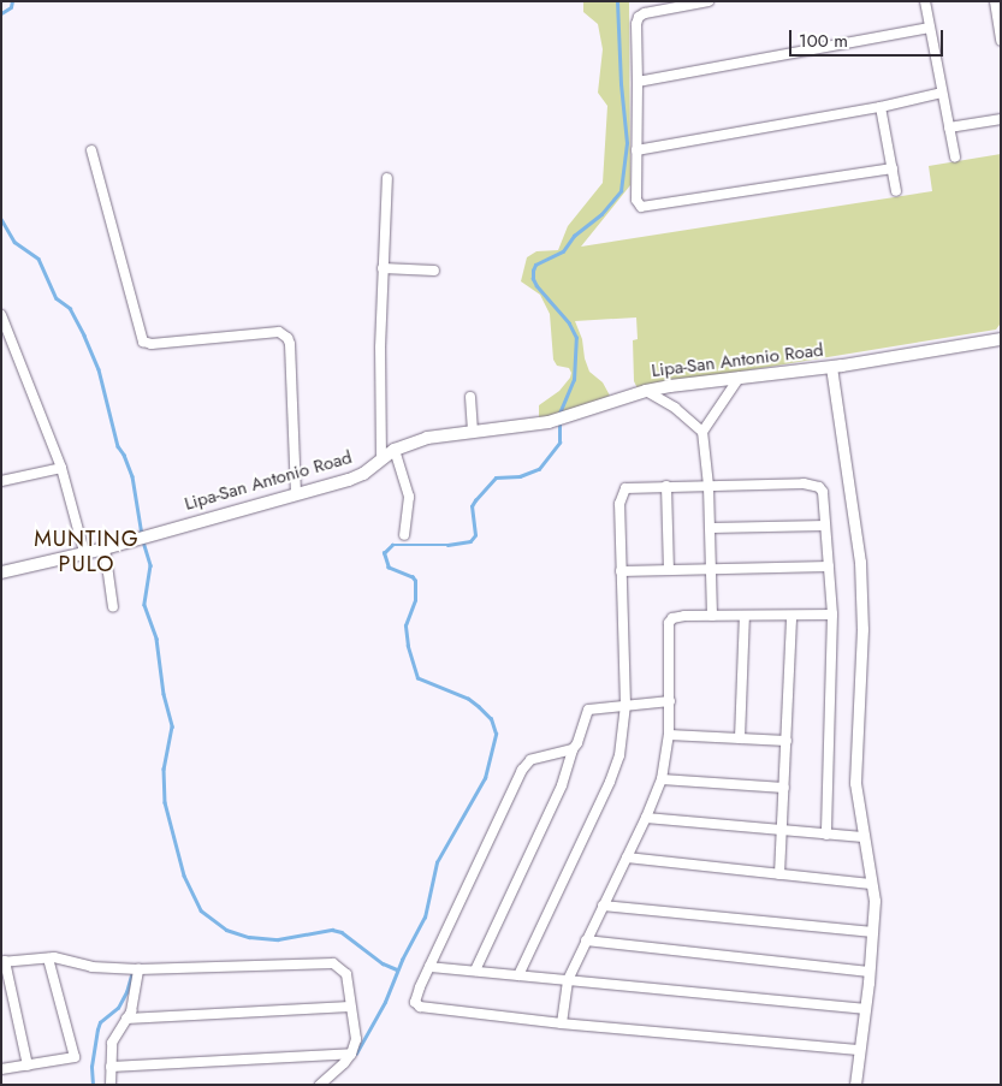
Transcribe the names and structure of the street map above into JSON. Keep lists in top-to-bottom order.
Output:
{
  "streets": {
    "main road": ["Lipa-San Antonio Road"]
  },
  "districts": ["MUNTING PULO"],
  "scale_bar": "100 m"
}
